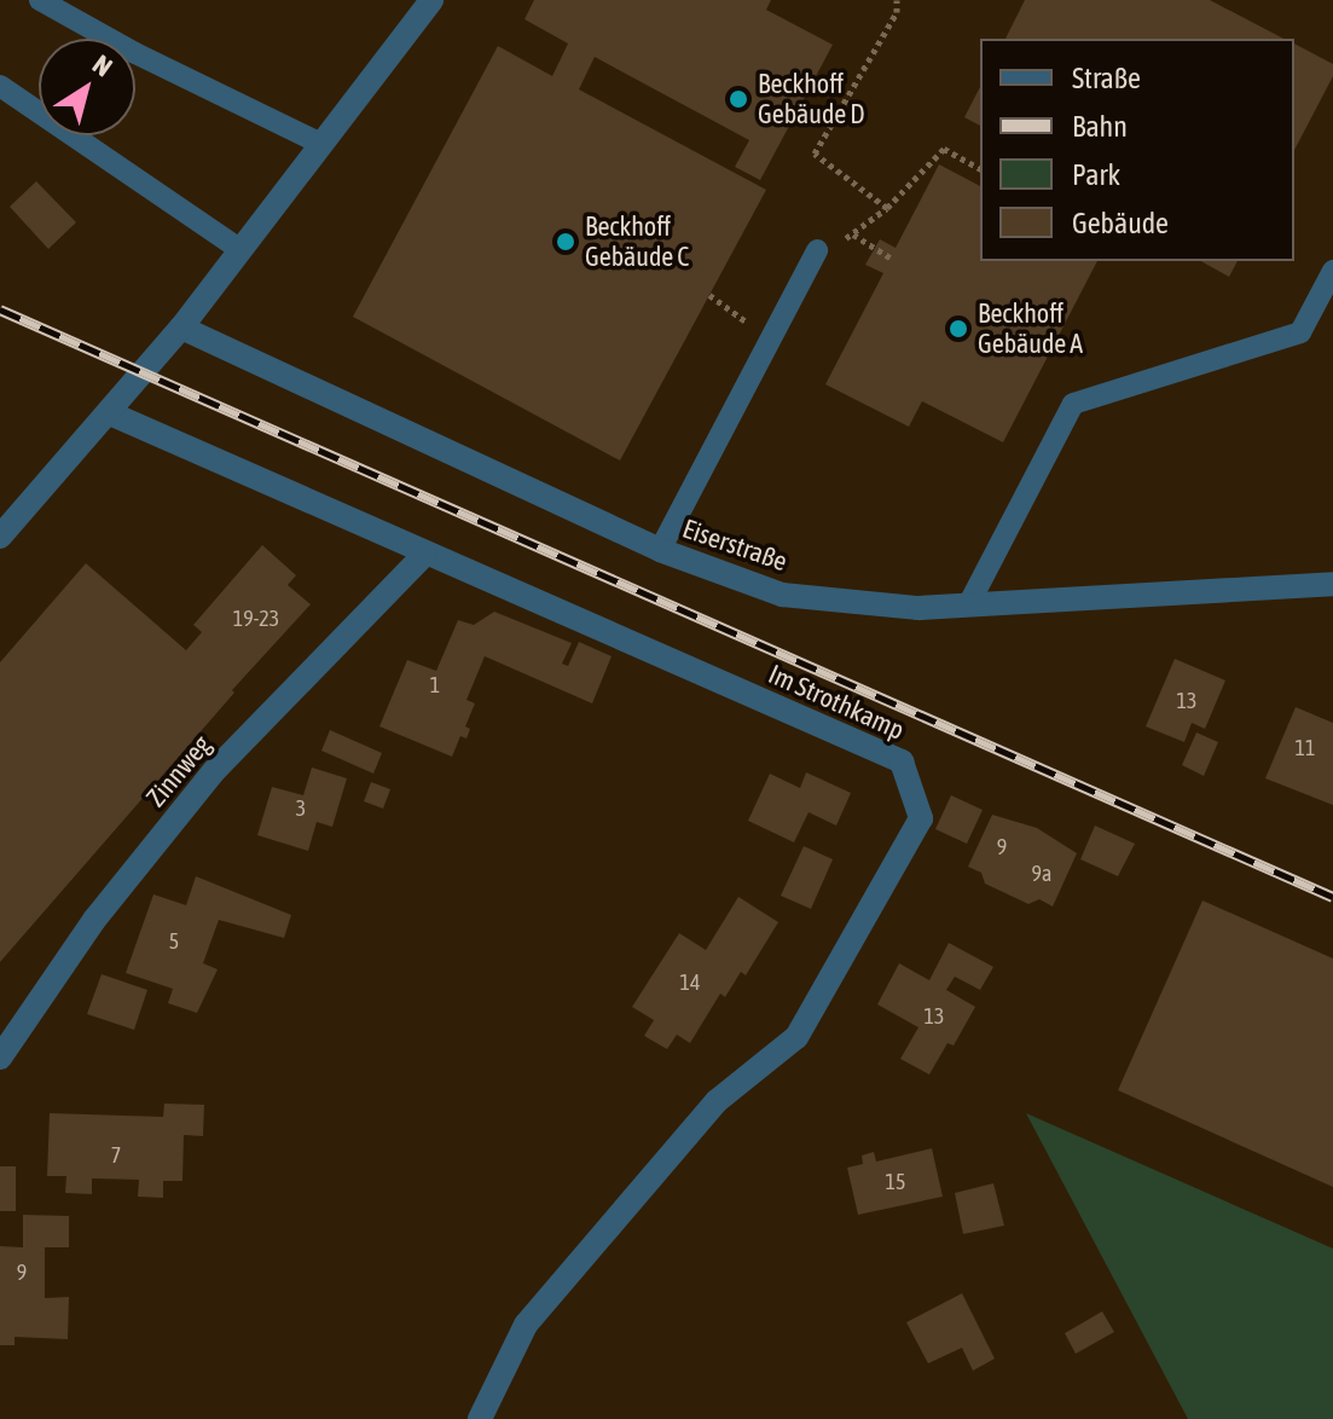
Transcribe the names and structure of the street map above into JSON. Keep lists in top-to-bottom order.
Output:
{
  "streets": {
    "street": ["Eiserstraße", "Im Strothkamp", "Zinnweg"]
  },
  "crossings": [
    ["Im Strothkamp", "Zinnweg"]
  ],
  "places": ["Beckhoff Gebäude D", "Beckhoff Gebäude C", "Beckhoff Gebäude A"],
  "house_numbers": [
    "19-23",
    "1",
    "13",
    "11",
    "3",
    "9",
    "9a",
    "5",
    "14",
    "13",
    "7",
    "15",
    "9"
  ],
  "legend": [
    "Straße",
    "Bahn",
    "Park",
    "Gebäude"
  ],
  "north": "top right"
}
